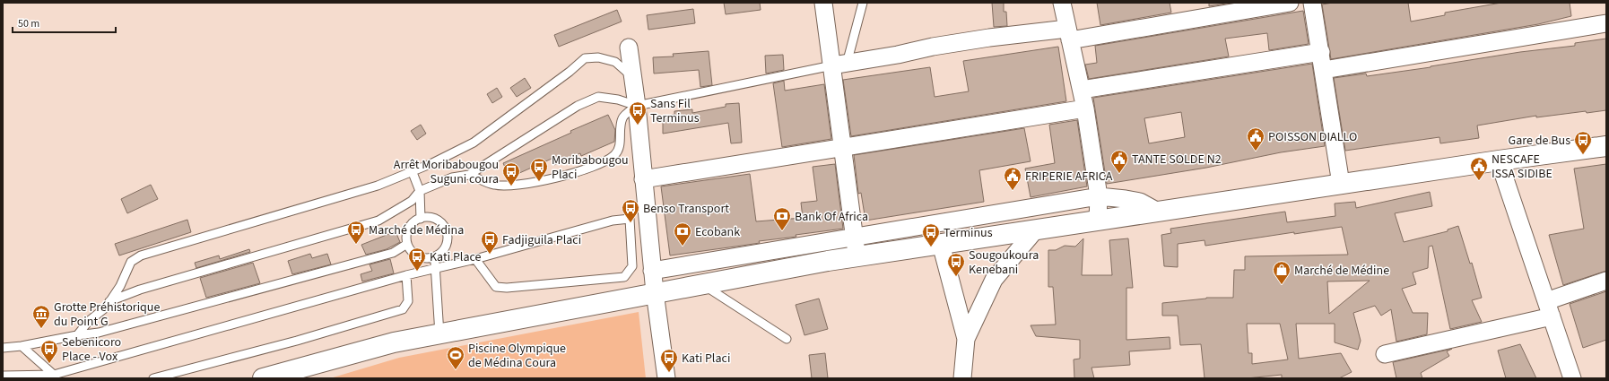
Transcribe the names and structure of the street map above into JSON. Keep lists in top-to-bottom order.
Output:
{
  "places": {
    "bus stop": [
      "Sans Fil Terminus",
      "Gare de Bus",
      "Moribabougou Placi",
      "Arrêt Moribabougou Suguni coura",
      "Benso Transport",
      "Marché de Médina",
      "Terminus",
      "Fadjiguila Placi",
      "Kati Place",
      "Sougoukoura Kenebani",
      "Sebenicoro Place - Vox",
      "Kati Placi"
    ],
    "public building": [
      "POISSON DIALLO",
      "TANTE SOLDE N2",
      "NESCAFE ISSA SIDIBE",
      "FRIPERIE AFRICA"
    ],
    "bank": ["Bank Of Africa", "Ecobank"],
    "shop": ["Marché de Médine"],
    "museum": ["Grotte Préhistorique du Point G"],
    "sports": ["Piscine Olympique de Médina Coura"]
  },
  "scale_bar": "50 m"
}
